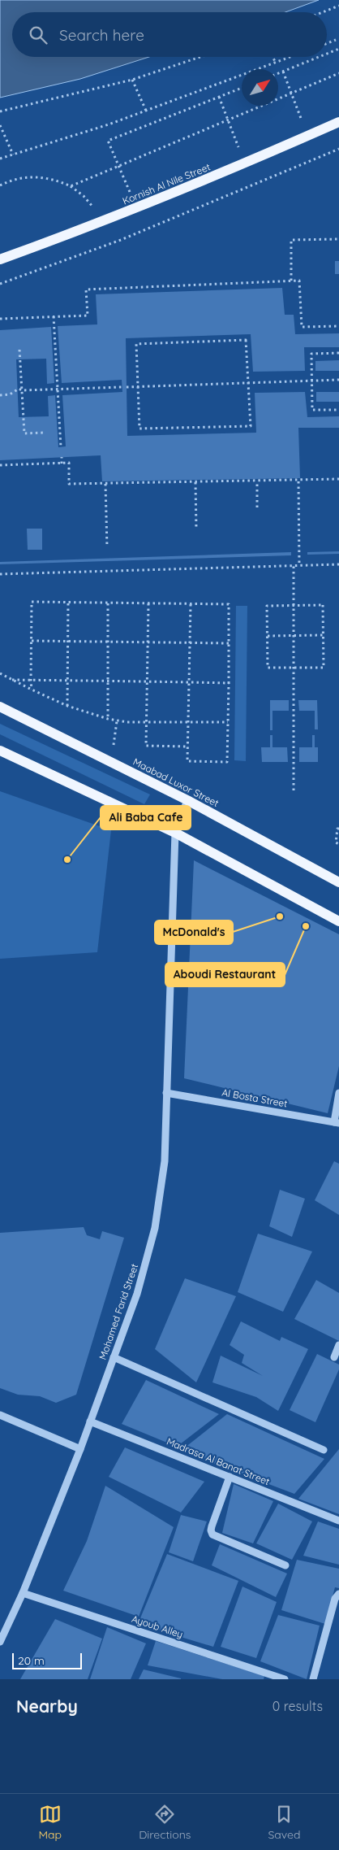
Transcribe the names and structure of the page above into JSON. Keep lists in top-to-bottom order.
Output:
{
  "streets": {
    "main road": ["Kornish Al Nile Street", "Maabad Luxor Street"],
    "street": [
      "Al Bosta Street",
      "Mohamed Farid Street",
      "Madrasa Al Banat Street",
      "Ayoub Alley"
    ]
  },
  "crossings": [
    ["Maabad Luxor Street", "Mohamed Farid Street"],
    ["Al Bosta Street", "Mohamed Farid Street"],
    ["Mohamed Farid Street", "Madrasa Al Banat Street"],
    ["Mohamed Farid Street", "Ayoub Alley"]
  ],
  "places": ["Ali Baba Cafe", "McDonald's", "Aboudi Restaurant"],
  "scale_bar": "20 m",
  "north": "top right",
  "page": {
    "search": "Search here",
    "scale": "20 m",
    "heading": ["Nearby", "0 results"],
    "nav": ["Map", "Directions", "Saved"]
  }
}
